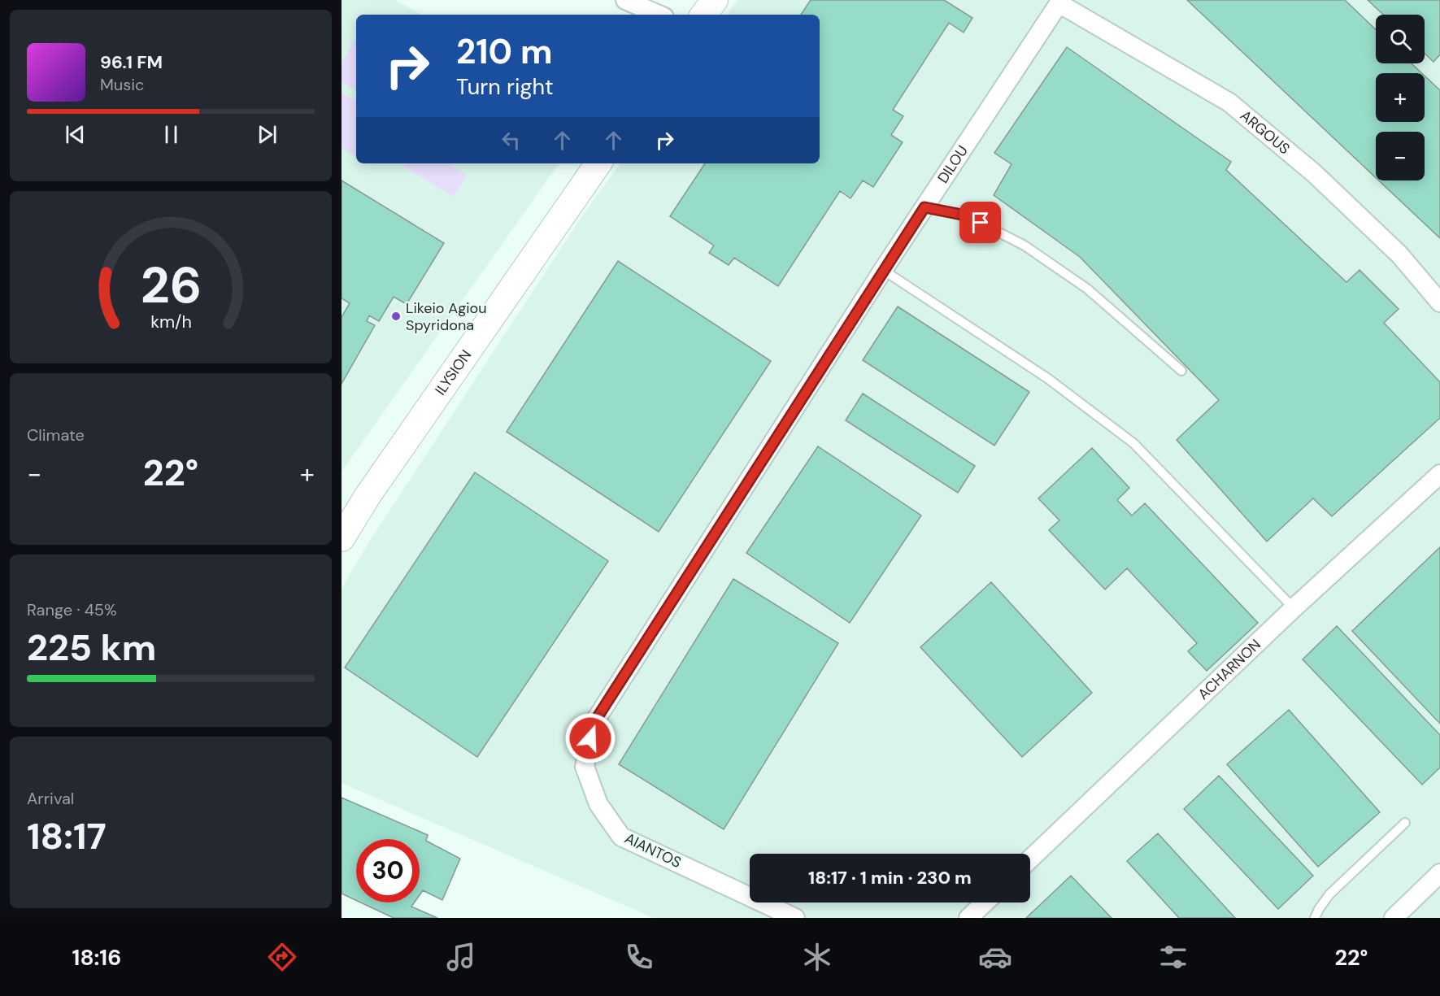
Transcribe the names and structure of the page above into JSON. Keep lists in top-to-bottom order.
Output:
{
  "streets": {
    "street": [
      "ARGOUS",
      "DILOU",
      "ILYSION",
      "ACHARNON",
      "AIANTOS"
    ]
  },
  "crossings": [
    ["ARGOUS", "DILOU"],
    ["DILOU", "AIANTOS"]
  ],
  "places": ["Likeio Agiou Spyridona"],
  "page": {
    "map_buttons": ["+", "−"],
    "turn": ["210 m", "Turn right"],
    "song": ["96.1 FM", "Music"],
    "tile": [
      "Climate",
      ["Range · 45%", "225 km"],
      ["Arrival", "18:17"]
    ],
    "heat": ["−", "22°", "+"],
    "limit": "30",
    "trip": "18:17 · 1 min · 230 m",
    "tabs": ["18:16", "22°"],
    "gauge": ["26", "km/h"]
  }
}
